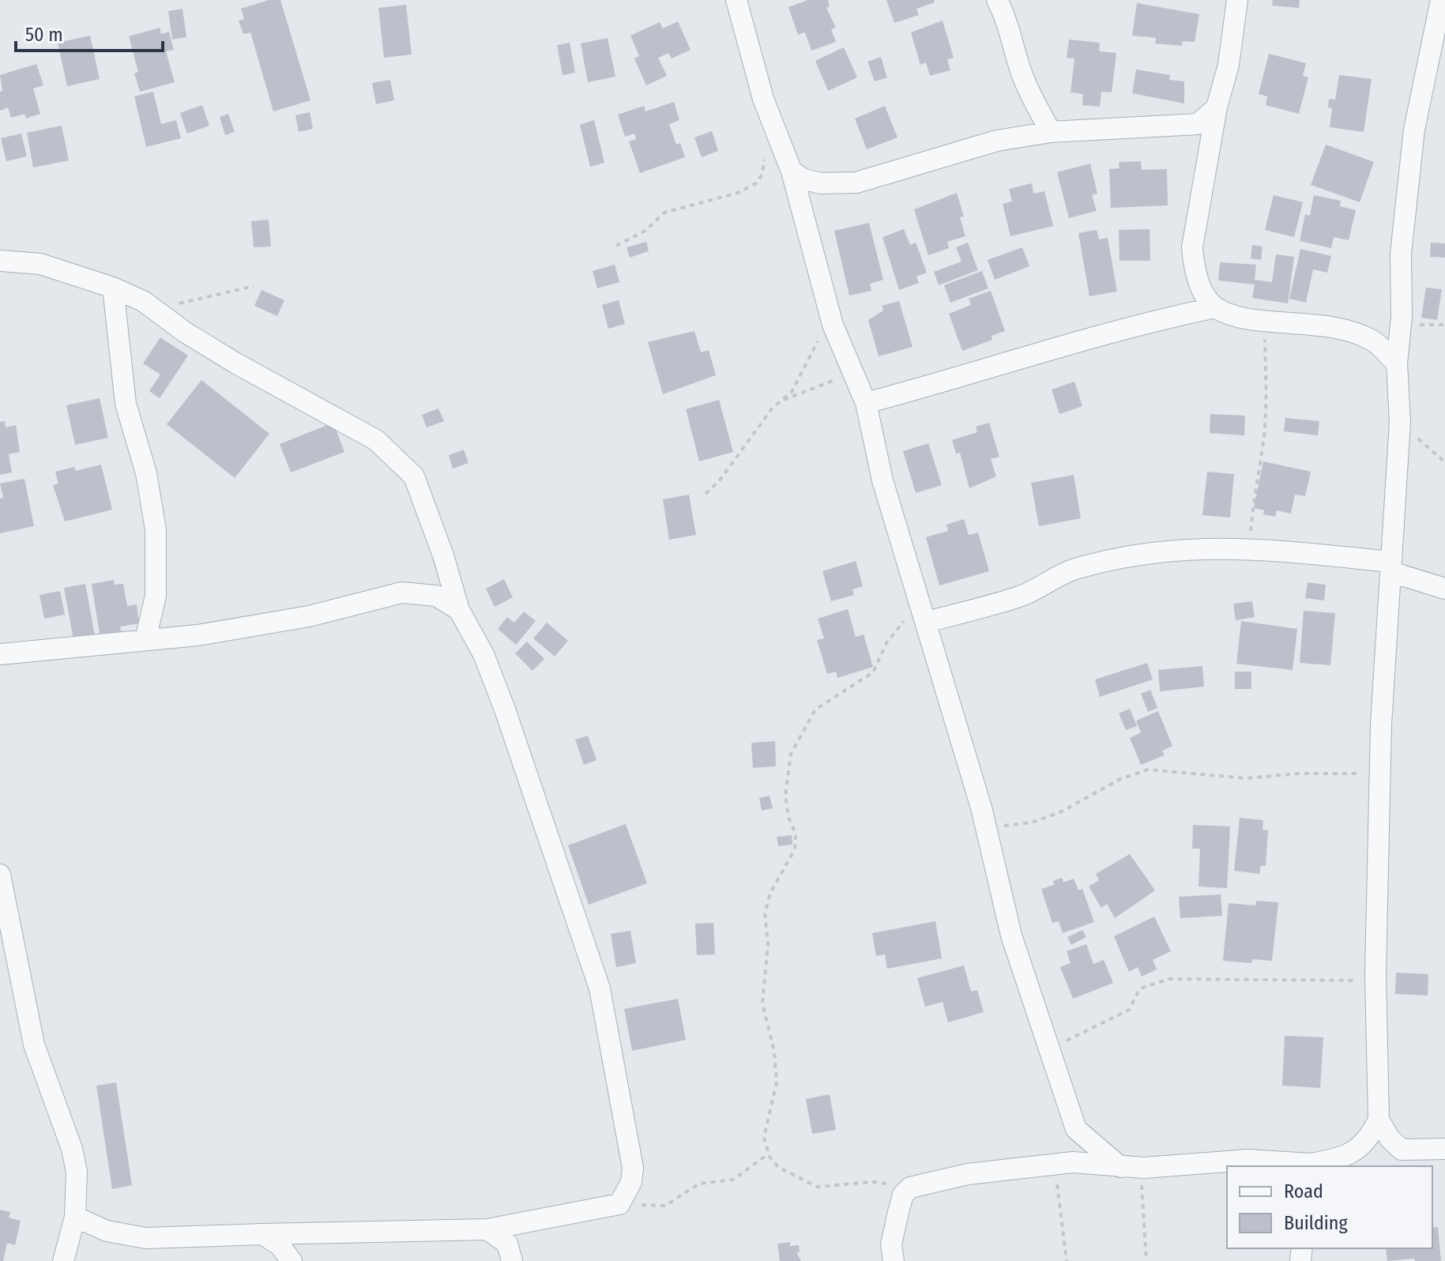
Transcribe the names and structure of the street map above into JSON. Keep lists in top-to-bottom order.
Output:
{
  "legend": ["Road", "Building"],
  "scale_bar": "50 m"
}
